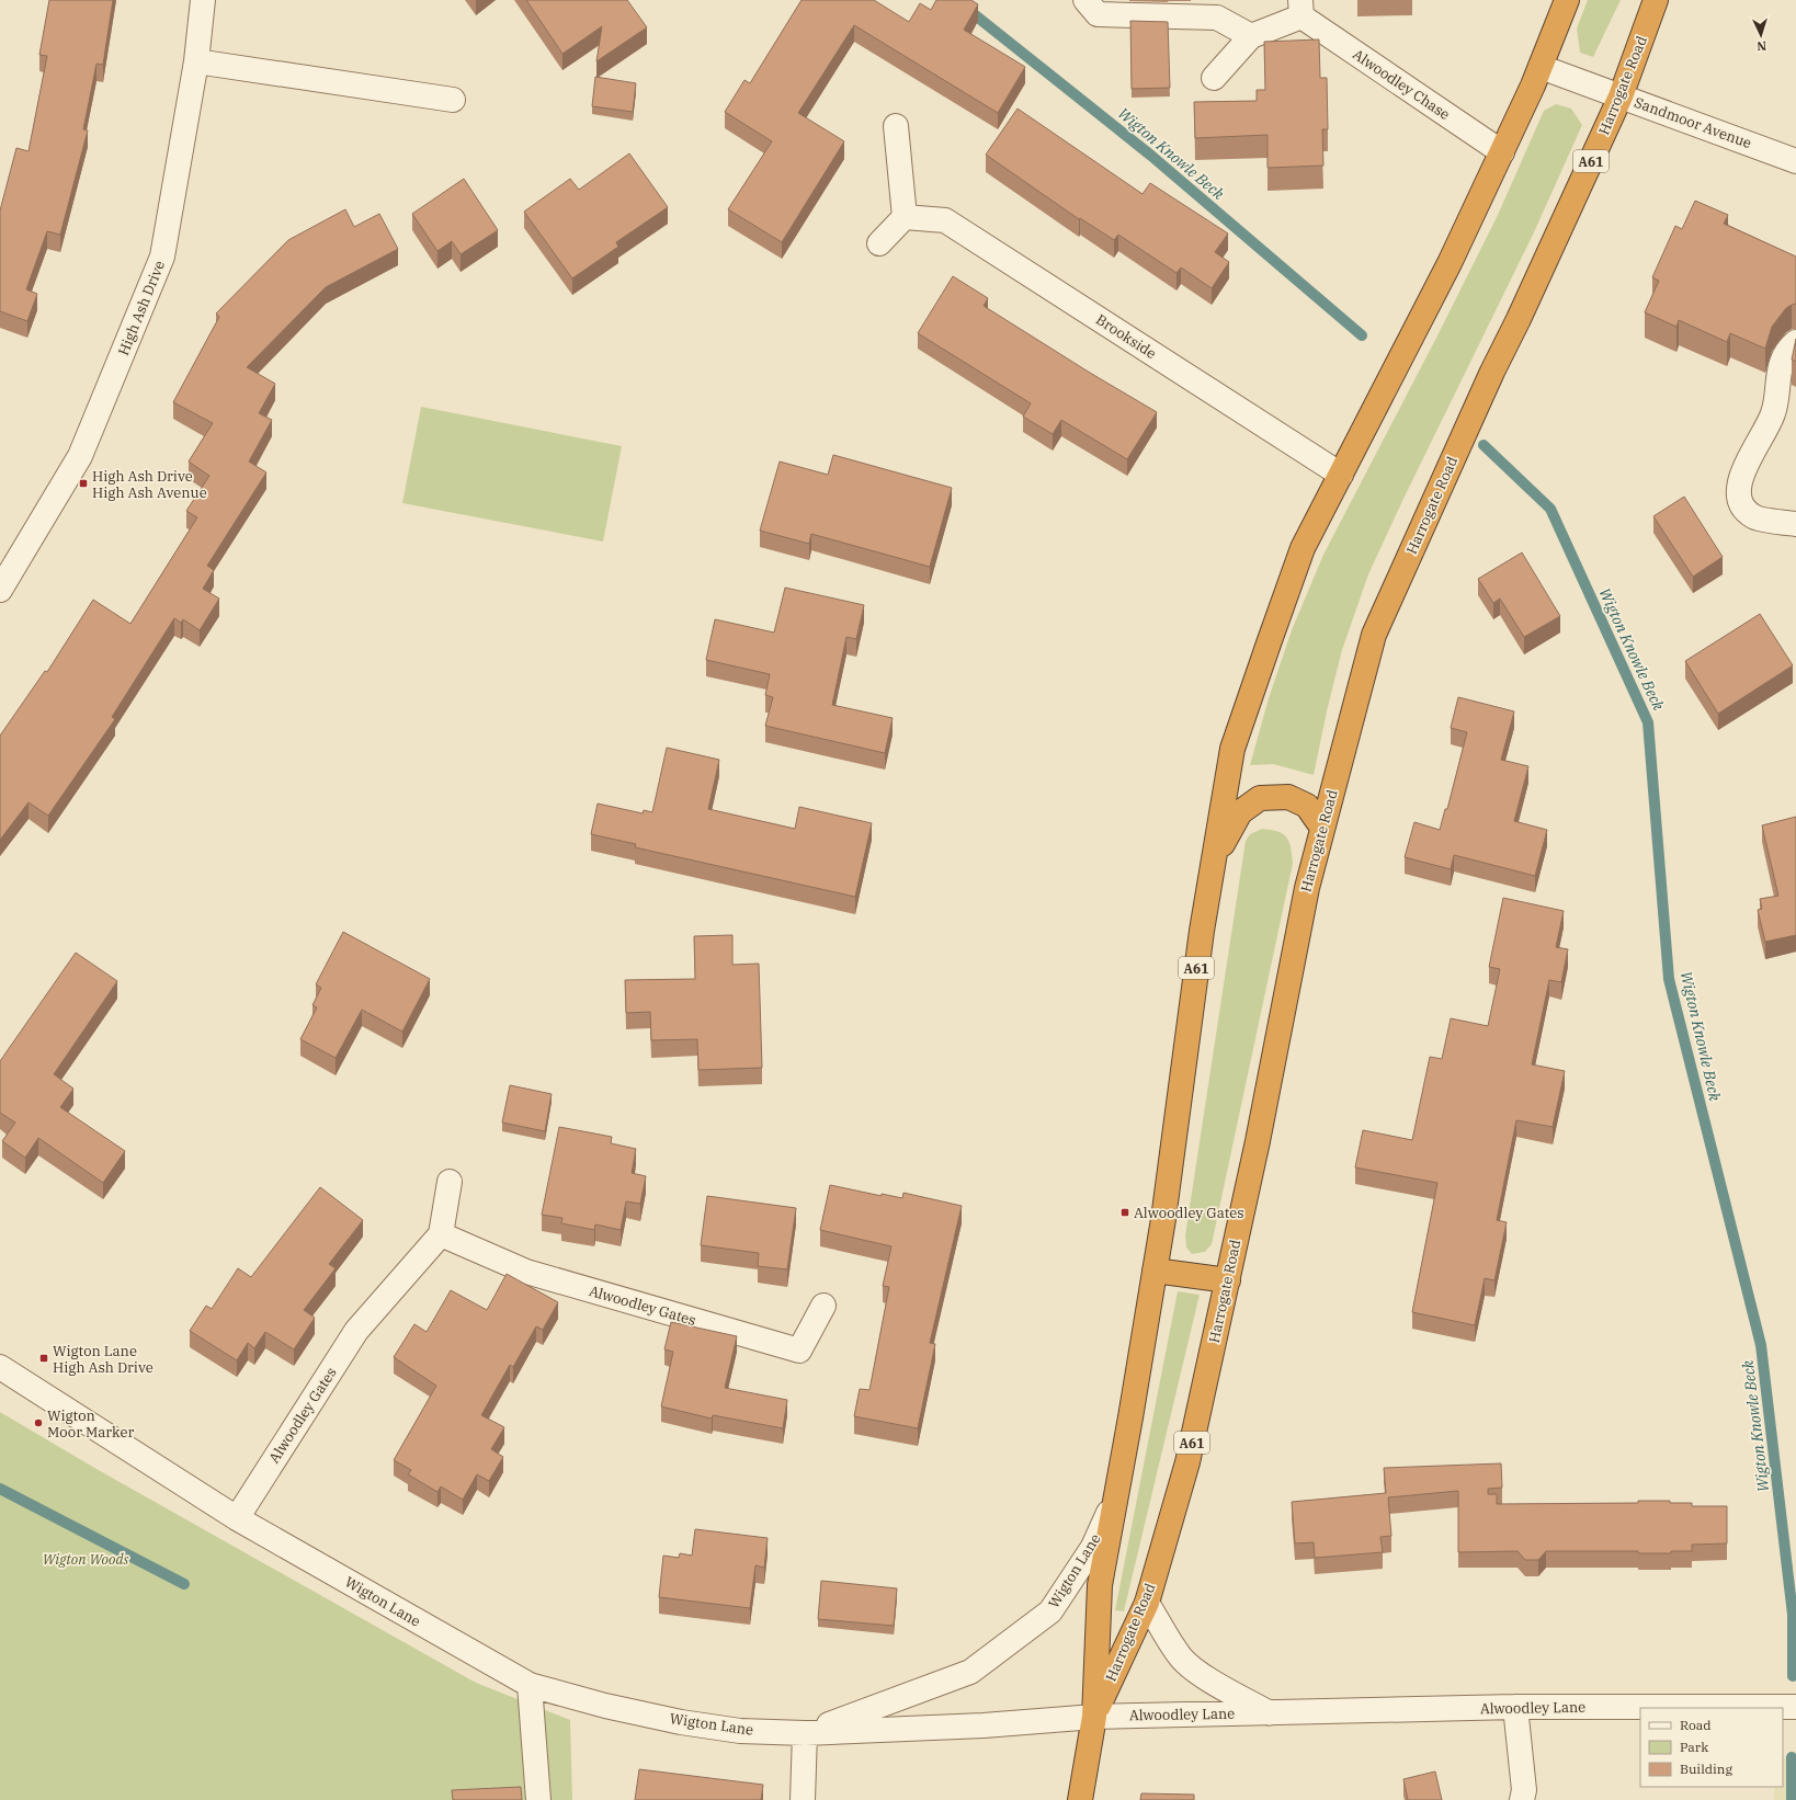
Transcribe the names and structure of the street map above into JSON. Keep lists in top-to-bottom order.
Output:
{
  "streets": {
    "highway": ["Harrogate Road", "A61"],
    "street": [
      "Alwoodley Chase",
      "Sandmoor Avenue",
      "High Ash Drive",
      "Brookside",
      "Alwoodley Gates",
      "Wigton Lane",
      "Alwoodley Lane"
    ]
  },
  "crossings": [
    ["Alwoodley Chase", "Harrogate Road"],
    ["Harrogate Road", "Sandmoor Avenue"],
    ["Harrogate Road", "A61"],
    ["Harrogate Road", "Brookside"],
    ["Harrogate Road", "Wigton Lane"],
    ["Harrogate Road", "Alwoodley Lane"],
    ["Alwoodley Gates", "Wigton Lane"],
    ["Wigton Lane", "Alwoodley Lane"]
  ],
  "water": ["Wigton Knowle Beck"],
  "parks": ["Wigton Woods"],
  "places": {
    "transit": ["High Ash Drive High Ash Avenue", "Alwoodley Gates", "Wigton Lane High Ash Drive"],
    "other": ["Wigton Moor Marker"]
  },
  "legend": ["Road", "Park", "Building"],
  "north": "bottom"
}
